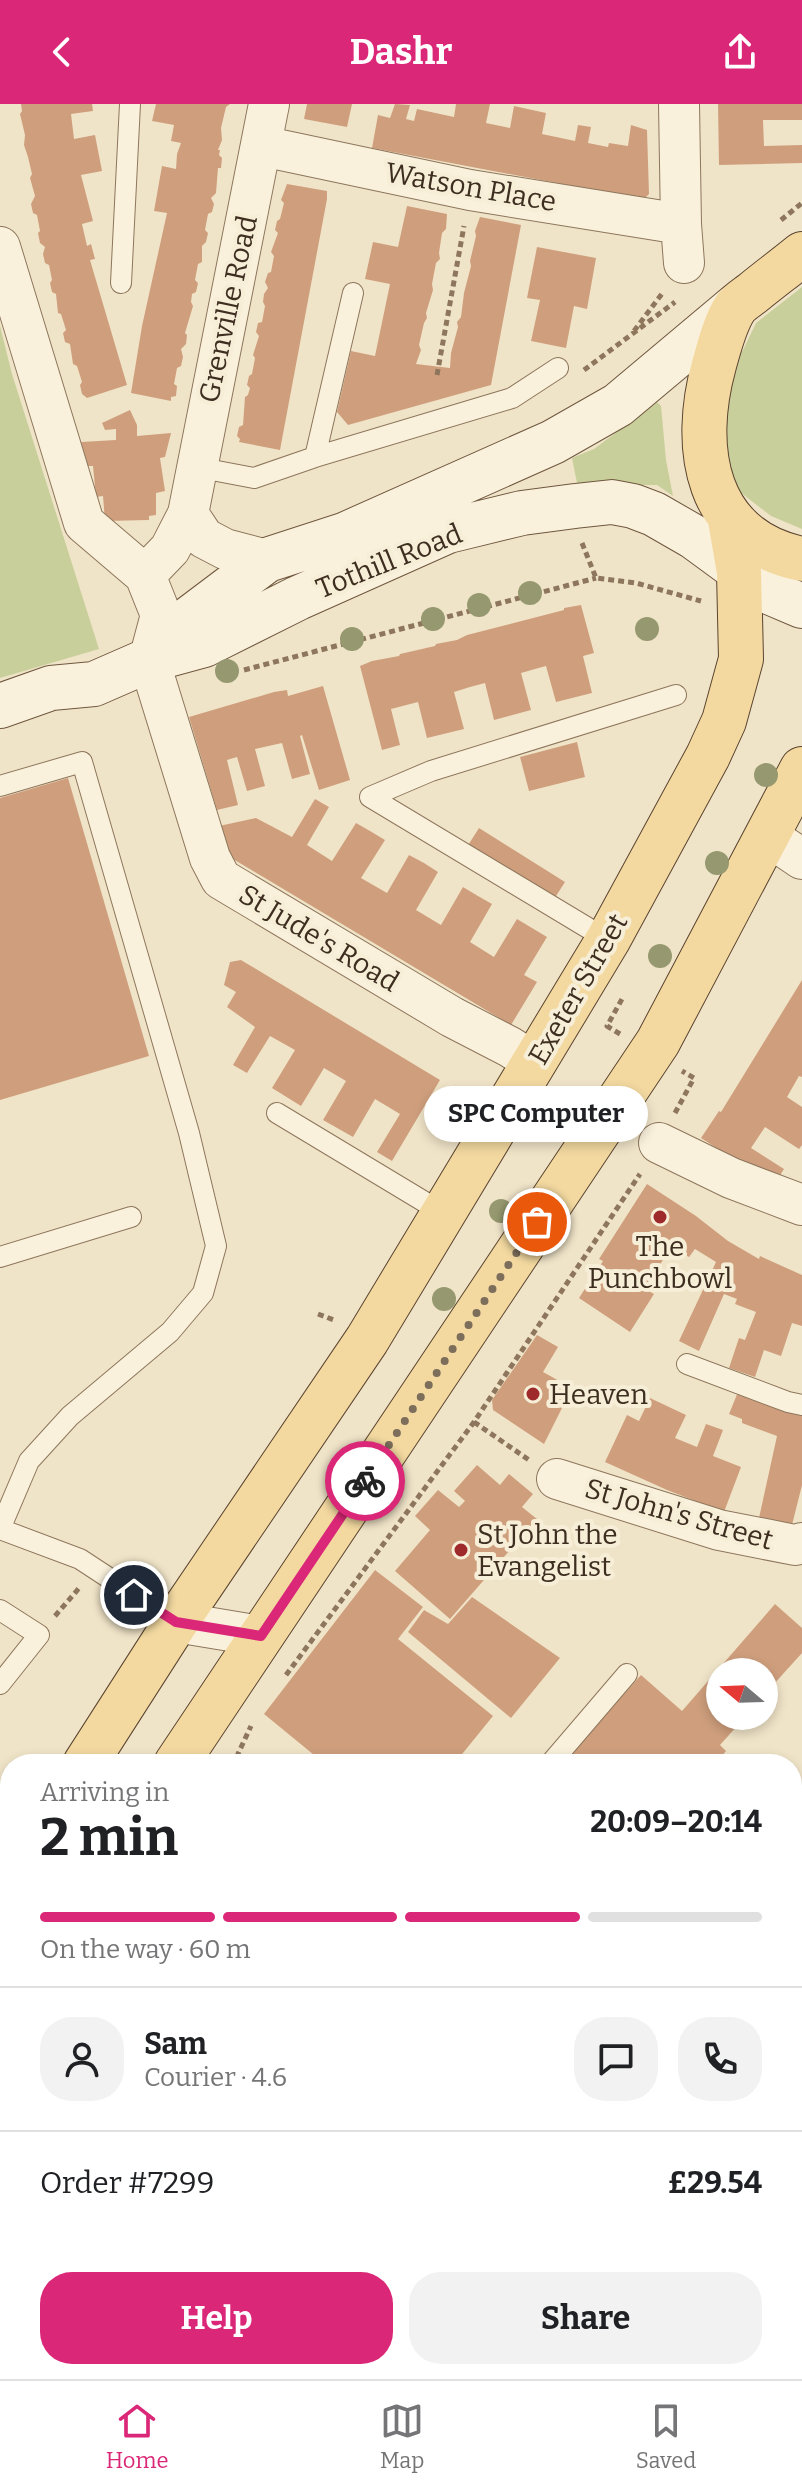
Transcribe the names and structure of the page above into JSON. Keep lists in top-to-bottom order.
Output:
{
  "streets": {
    "main road": ["Tothill Road", "Exeter Street"],
    "street": [
      "Watson Place",
      "Grenville Road",
      "St Jude's Road",
      "St John's Street"
    ]
  },
  "crossings": [
    ["Watson Place", "Grenville Road"],
    ["Tothill Road", "St Jude's Road"],
    ["Tothill Road", "Exeter Street"],
    ["St Jude's Road", "Exeter Street"]
  ],
  "places": [
    "The Punchbowl",
    "SPC Computer",
    "Heaven",
    "St John the Evangelist"
  ],
  "north": "left",
  "page": {
    "header": "Dashr",
    "bubble": "SPC Computer",
    "heading": ["2 min", "Arriving in", "20:09–20:14"],
    "panel": [
      "Sam",
      "Courier · 4.6",
      "Order #7299",
      "£29.54"
    ],
    "bar": "On the way · 60 m",
    "buttons": ["Help", "Share"],
    "tabs": ["Home", "Map", "Saved"]
  }
}
